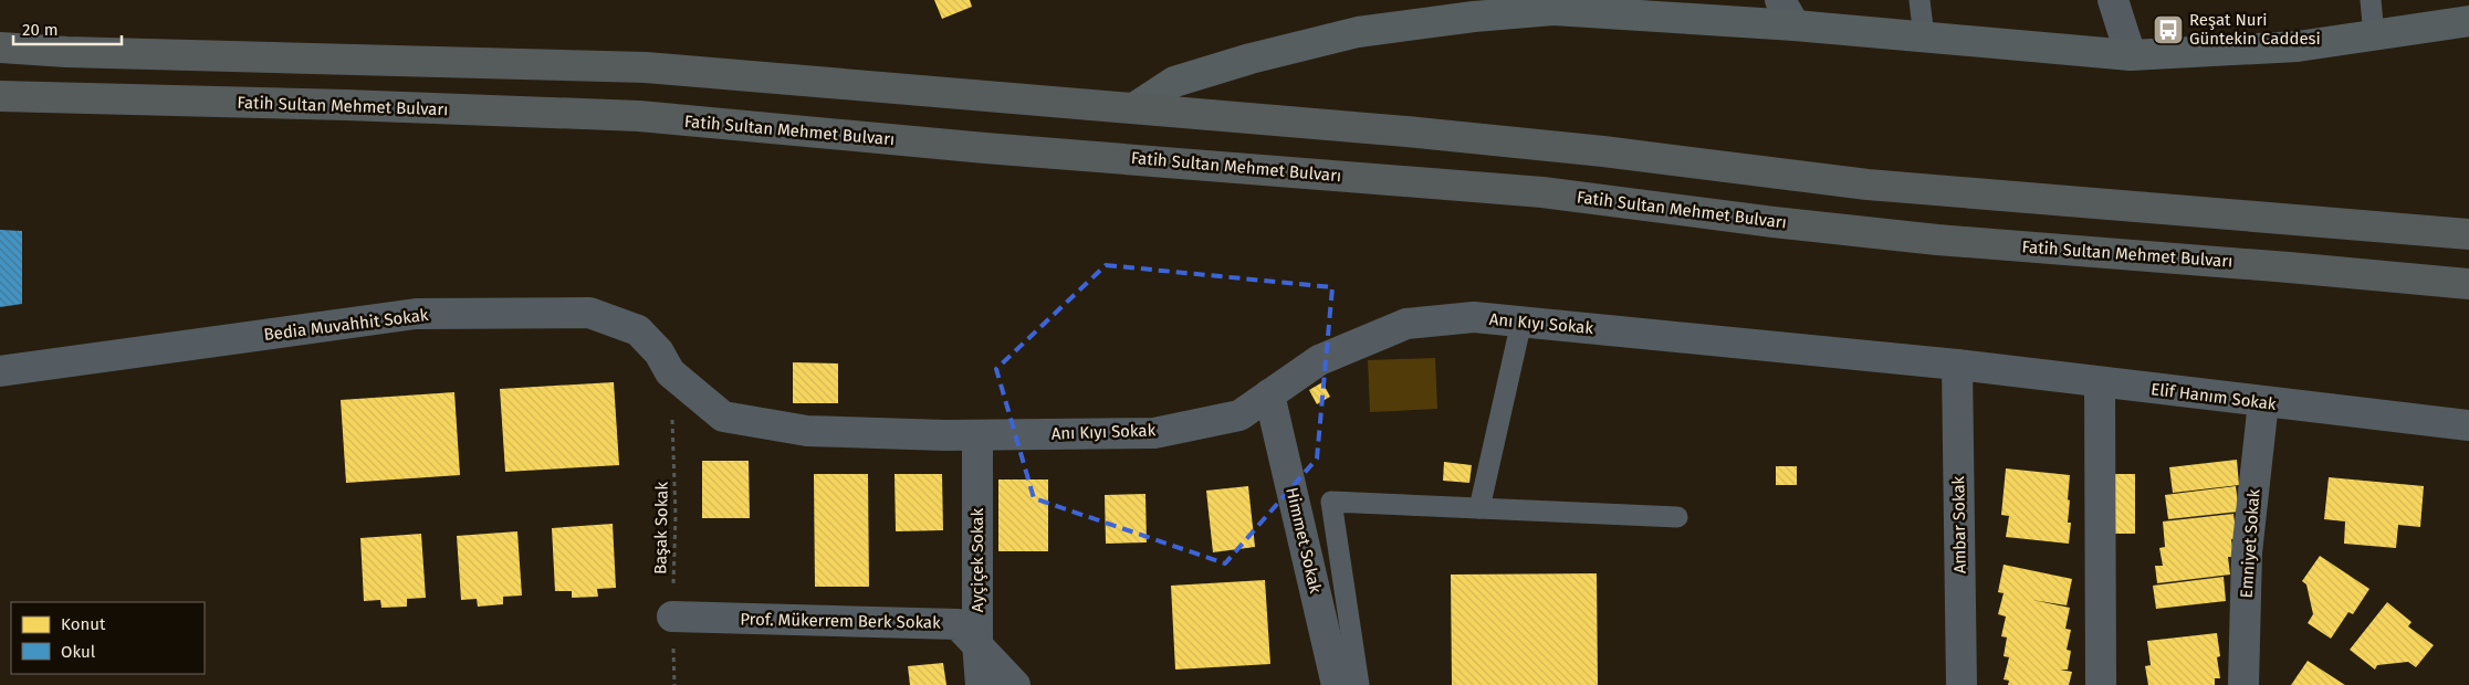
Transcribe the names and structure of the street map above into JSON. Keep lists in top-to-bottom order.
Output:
{
  "streets": {
    "main road": ["Fatih Sultan Mehmet Bulvarı"],
    "street": [
      "Anı Kıyı Sokak",
      "Bedia Muvahhit Sokak",
      "Elif Hanım Sokak",
      "Ambar Sokak",
      "Himmet Sokak",
      "Emniyet Sokak",
      "Ayçiçek Sokak",
      "Prof. Mükerrem Berk Sokak"
    ],
    "path": ["Başak Sokak"]
  },
  "crossings": [
    ["Anı Kıyı Sokak", "Bedia Muvahhit Sokak"],
    ["Anı Kıyı Sokak", "Elif Hanım Sokak"],
    ["Anı Kıyı Sokak", "Ambar Sokak"],
    ["Anı Kıyı Sokak", "Başak Sokak"],
    ["Anı Kıyı Sokak", "Himmet Sokak"],
    ["Anı Kıyı Sokak", "Ayçiçek Sokak"],
    ["Bedia Muvahhit Sokak", "Başak Sokak"],
    ["Elif Hanım Sokak", "Ambar Sokak"],
    ["Elif Hanım Sokak", "Emniyet Sokak"],
    ["Başak Sokak", "Prof. Mükerrem Berk Sokak"],
    ["Ayçiçek Sokak", "Prof. Mükerrem Berk Sokak"]
  ],
  "places": {
    "bus stop": ["Reşat Nuri Güntekin Caddesi"]
  },
  "legend": ["Konut", "Okul"],
  "scale_bar": "20 m"
}
